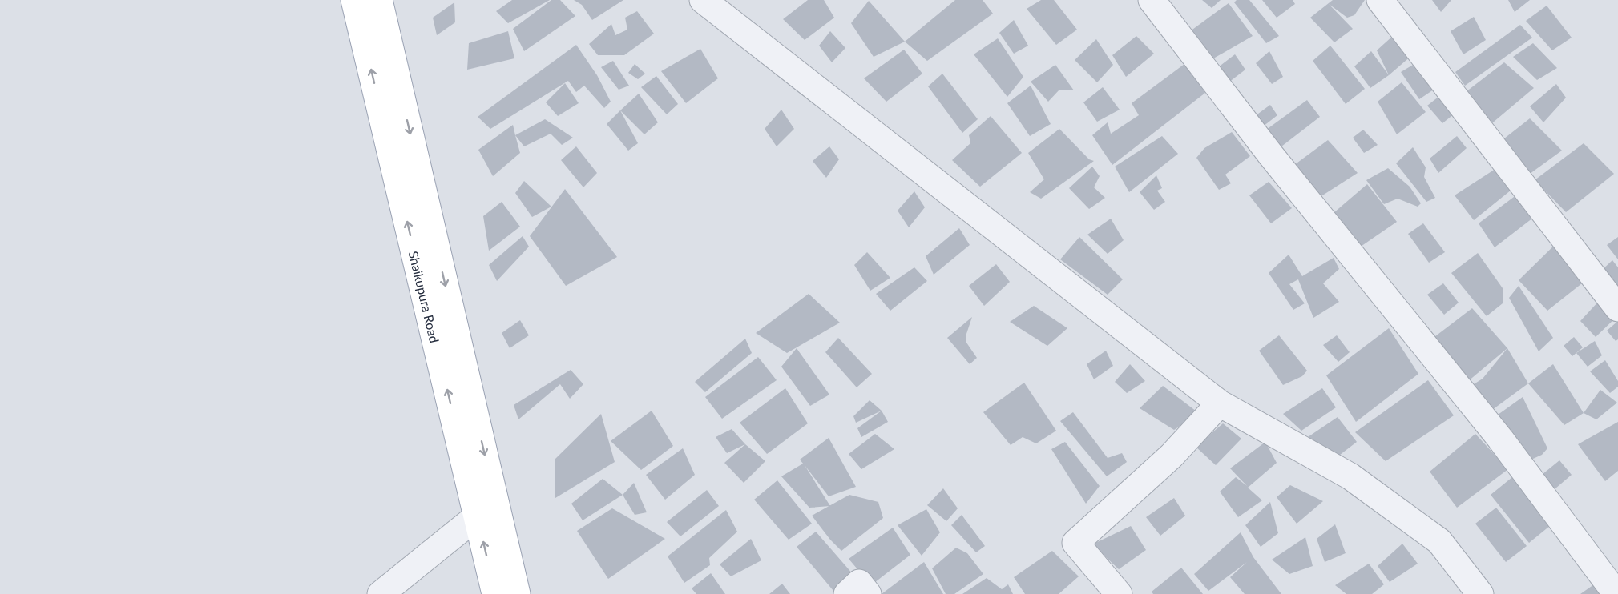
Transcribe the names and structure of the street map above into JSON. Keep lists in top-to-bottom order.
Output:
{
  "streets": {
    "main road": ["Shaikupura Road"]
  }
}
